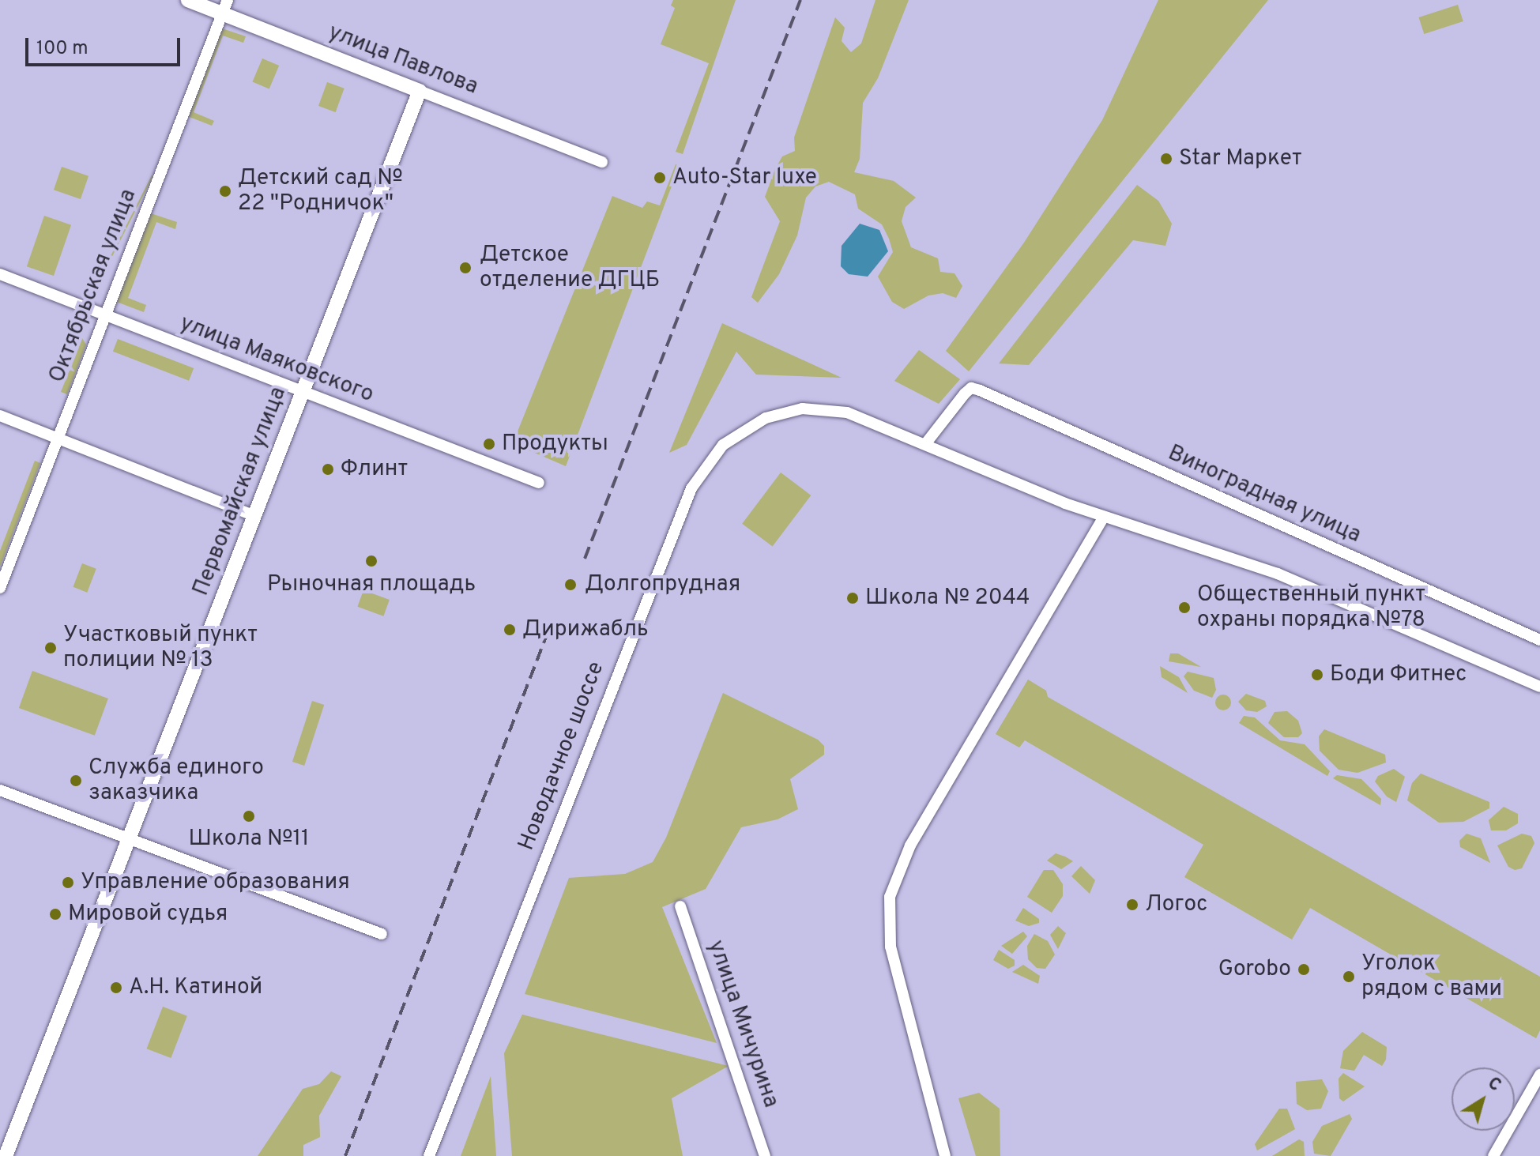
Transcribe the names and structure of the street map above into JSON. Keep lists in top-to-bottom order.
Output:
{
  "streets": {
    "main road": ["улица Павлова", "Первомайская улица"],
    "street": [
      "Октябрьская улица",
      "улица Маяковского",
      "Виноградная улица",
      "Новодачное шоссе",
      "улица Мичурина"
    ]
  },
  "crossings": [
    ["улица Павлова", "Октябрьская улица"],
    ["улица Павлова", "Первомайская улица"],
    ["Октябрьская улица", "улица Маяковского"],
    ["улица Маяковского", "Первомайская улица"],
    ["Виноградная улица", "Новодачное шоссе"]
  ],
  "places": [
    "Star Маркет",
    "Auto-Star luxe",
    "Детский сад № 22 \"Родничок\"",
    "Детское отделение ДГЦБ",
    "Продукты",
    "Флинт",
    "Рыночная площадь",
    "Долгопрудная",
    "Школа № 2044",
    "Общественный пункт охраны порядка №78",
    "Дирижабль",
    "Участковый пункт полиции № 13",
    "Боди Фитнес",
    "Служба единого заказчика",
    "Школа №11",
    "Управление образования",
    "Логос",
    "Мировой судья",
    "Gorobo",
    "Уголок рядом с вами",
    "А.Н. Катиной"
  ],
  "scale_bar": "100 m",
  "north": "top right"
}
